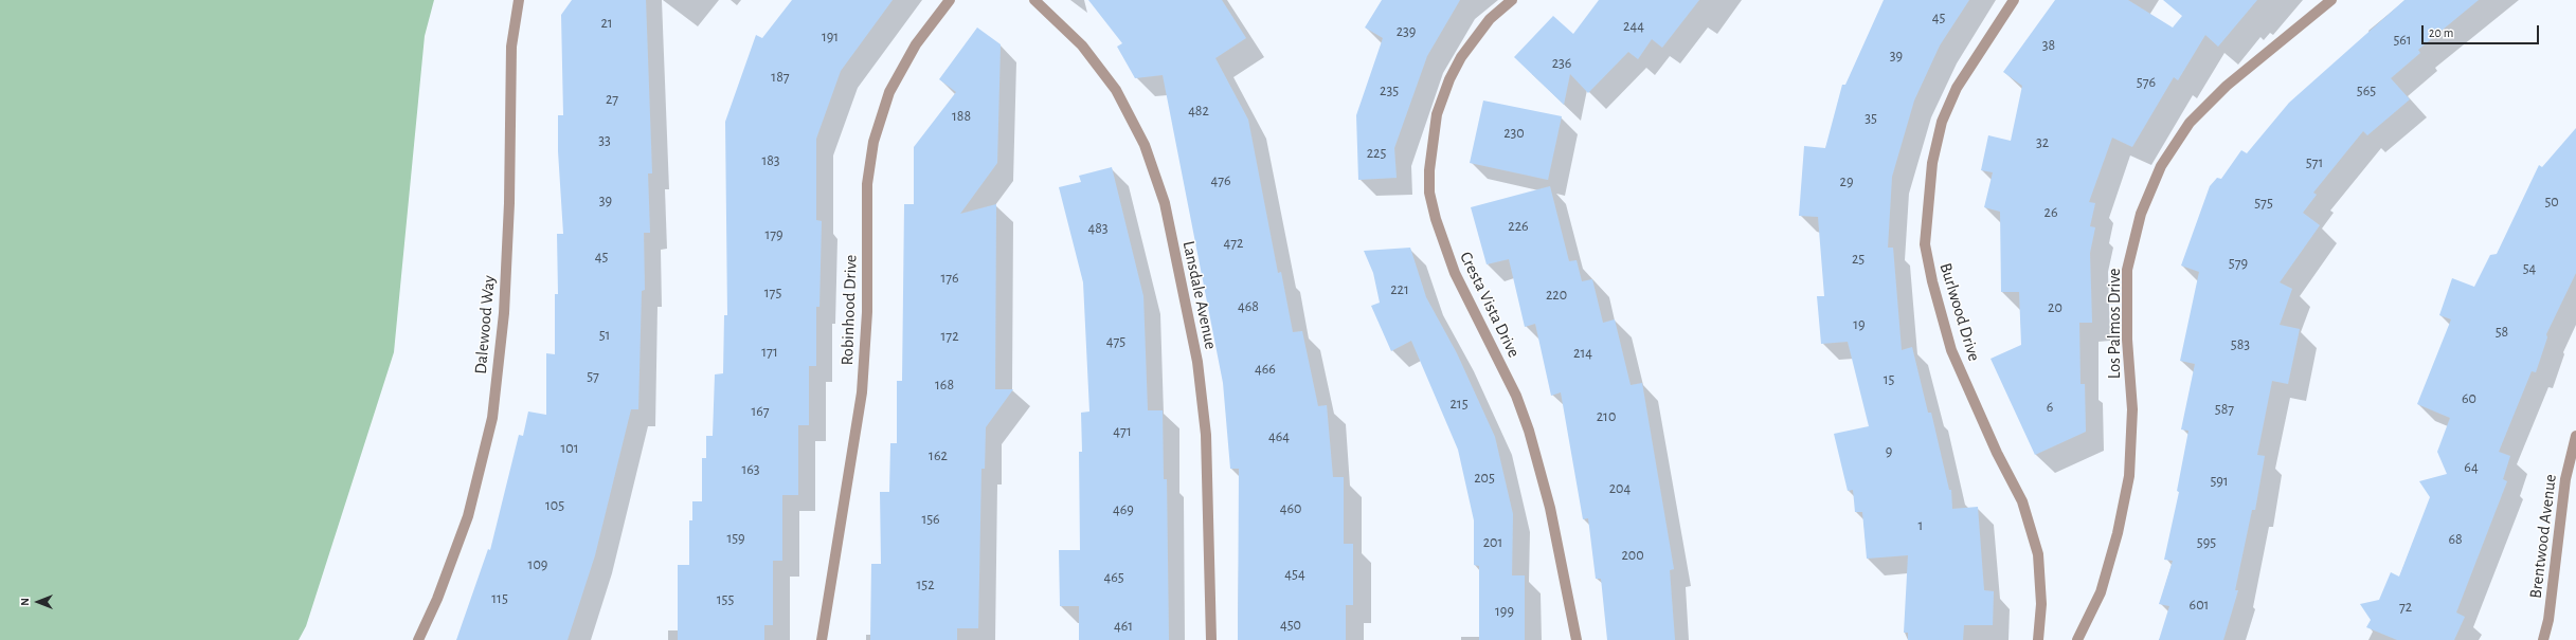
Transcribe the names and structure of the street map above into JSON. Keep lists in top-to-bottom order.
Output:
{
  "streets": {
    "street": [
      "Lansdale Avenue",
      "Cresta Vista Drive",
      "Robinhood Drive",
      "Burlwood Drive",
      "Los Palmos Drive",
      "Dalewood Way",
      "Brentwood Avenue"
    ]
  },
  "house_numbers": [
    "45",
    "21",
    "244",
    "239",
    "191",
    "561",
    "38",
    "39",
    "236",
    "187",
    "576",
    "235",
    "565",
    "27",
    "482",
    "188",
    "35",
    "230",
    "33",
    "32",
    "225",
    "183",
    "571",
    "476",
    "29",
    "39",
    "50",
    "575",
    "26",
    "226",
    "483",
    "179",
    "472",
    "45",
    "25",
    "579",
    "54",
    "176",
    "221",
    "175",
    "220",
    "468",
    "20",
    "19",
    "58",
    "51",
    "172",
    "475",
    "583",
    "171",
    "214",
    "466",
    "57",
    "15",
    "168",
    "60",
    "215",
    "6",
    "587",
    "167",
    "210",
    "471",
    "464",
    "101",
    "9",
    "162",
    "64",
    "163",
    "205",
    "591",
    "204",
    "105",
    "460",
    "469",
    "156",
    "1",
    "159",
    "68",
    "201",
    "595",
    "200",
    "109",
    "454",
    "465",
    "152",
    "115",
    "155",
    "601",
    "72",
    "199",
    "450",
    "461"
  ],
  "scale_bar": "20 m",
  "north": "left"
}
